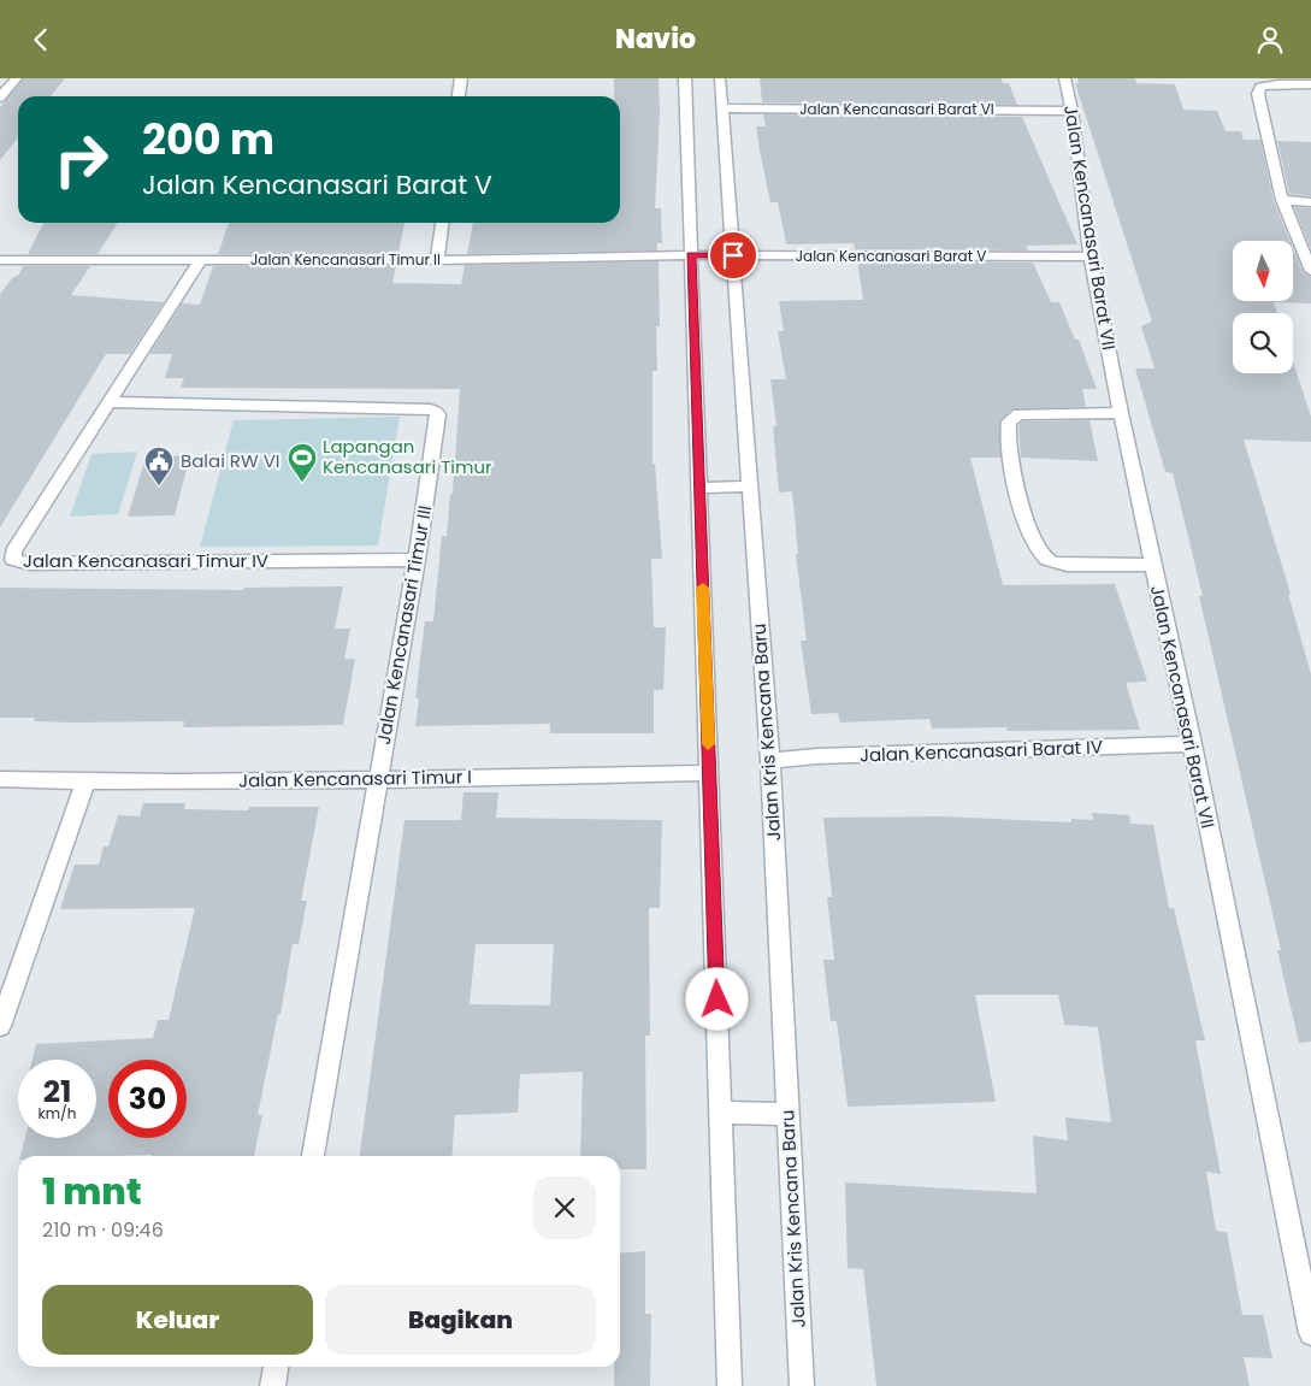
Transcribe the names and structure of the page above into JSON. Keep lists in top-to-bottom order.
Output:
{
  "streets": {
    "street": [
      "Jalan Kencanasari Barat VI",
      "Jalan Kencanasari Barat VII",
      "Jalan Kencanasari Barat V",
      "Jalan Kencanasari Timur II",
      "Jalan Kencanasari Timur IV",
      "Jalan Kencanasari Timur III",
      "Jalan Kris Kencana Baru",
      "Jalan Kencanasari Barat IV",
      "Jalan Kencanasari Timur I"
    ]
  },
  "crossings": [
    ["Jalan Kencanasari Barat VI", "Jalan Kencanasari Barat VII"],
    ["Jalan Kencanasari Barat VI", "Jalan Kris Kencana Baru"],
    ["Jalan Kencanasari Barat VII", "Jalan Kencanasari Barat V"],
    ["Jalan Kencanasari Barat VII", "Jalan Kencanasari Barat IV"],
    ["Jalan Kencanasari Barat V", "Jalan Kencanasari Timur II"],
    ["Jalan Kencanasari Barat V", "Jalan Kris Kencana Baru"],
    ["Jalan Kencanasari Timur II", "Jalan Kencanasari Timur IV"],
    ["Jalan Kencanasari Timur IV", "Jalan Kencanasari Timur III"],
    ["Jalan Kencanasari Timur III", "Jalan Kencanasari Timur I"],
    ["Jalan Kris Kencana Baru", "Jalan Kencanasari Barat IV"]
  ],
  "places": {
    "sports": ["Lapangan Kencanasari Timur"],
    "public building": ["Balai RW VI"]
  },
  "north": "bottom",
  "page": {
    "header": "Navio",
    "turn": ["200 m", "Jalan Kencanasari Barat V"],
    "speed": "21 km/h",
    "limit": "30",
    "heading": ["1 mnt", "210 m · 09:46"],
    "buttons": ["Keluar", "Bagikan"]
  }
}
